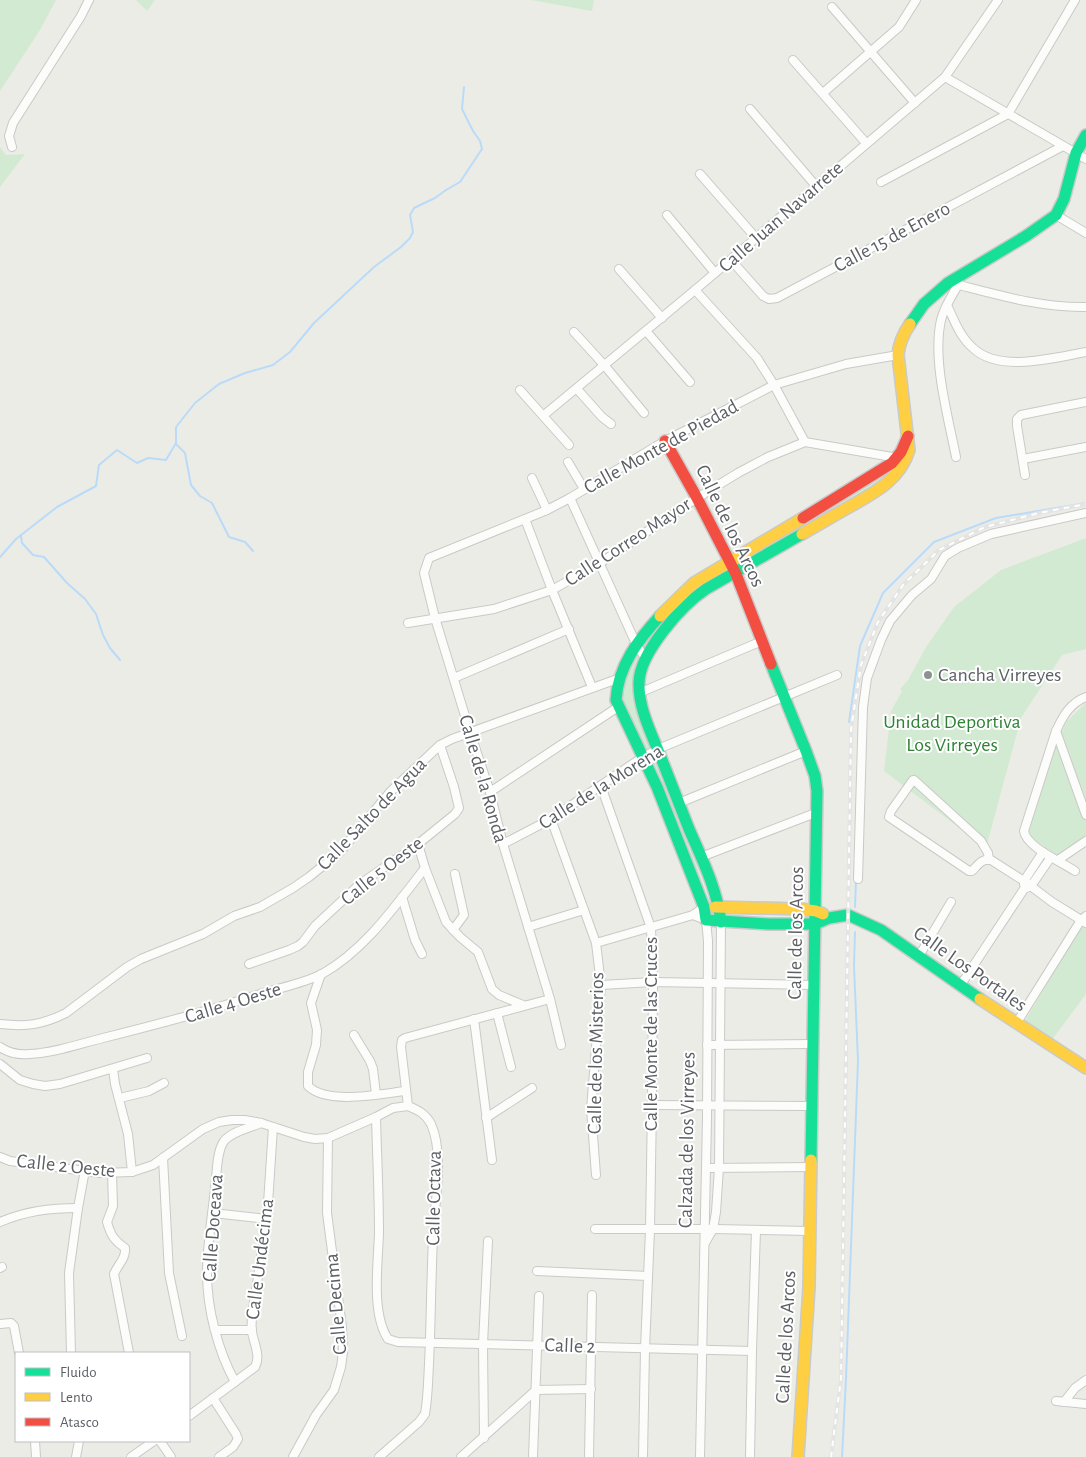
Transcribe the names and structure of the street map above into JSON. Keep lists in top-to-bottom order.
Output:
{
  "streets": {
    "street": [
      "Calle Juan Navarrete",
      "Calle 15 de Enero",
      "Calle Monte de Piedad",
      "Calle de los Arcos",
      "Calle Correo Mayor",
      "Calle de la Ronda",
      "Calle de la Morena",
      "Calle Salto de Agua",
      "Calle 5 Oeste",
      "Calle Los Portales",
      "Calle 4 Oeste",
      "Calle Monte de las Cruces",
      "Calle de los Misterios",
      "Calzada de los Virreyes",
      "Calle 2 Oeste",
      "Calle Octava",
      "Calle Doceava",
      "Calle Undécima",
      "Calle Decima",
      "Calle 2"
    ]
  },
  "crossings": [
    ["Calle Juan Navarrete", "Calle 15 de Enero"],
    ["Calle Monte de Piedad", "Calle de los Arcos"],
    ["Calle Monte de Piedad", "Calle de la Ronda"],
    ["Calle de los Arcos", "Calle Correo Mayor"],
    ["Calle de los Arcos", "Calle de la Morena"],
    ["Calle de los Arcos", "Calle Los Portales"],
    ["Calle Correo Mayor", "Calle de la Ronda"],
    ["Calle de la Ronda", "Calle de la Morena"],
    ["Calle de la Ronda", "Calle Salto de Agua"],
    ["Calle de la Morena", "Calle Monte de las Cruces"],
    ["Calle de la Morena", "Calle de los Misterios"],
    ["Calle Salto de Agua", "Calle 5 Oeste"],
    ["Calle Los Portales", "Calzada de los Virreyes"],
    ["Calle Monte de las Cruces", "Calle 2"],
    ["Calle 2 Oeste", "Calle Octava"],
    ["Calle 2 Oeste", "Calle Doceava"],
    ["Calle 2 Oeste", "Calle Undécima"],
    ["Calle 2 Oeste", "Calle Decima"],
    ["Calle 2 Oeste", "Calle 2"],
    ["Calle Octava", "Calle 2"],
    ["Calle Doceava", "Calle Undécima"]
  ],
  "parks": ["Unidad Deportiva Los Virreyes"],
  "places": ["Cancha Virreyes"],
  "legend": ["Fluido", "Lento", "Atasco"]
}
